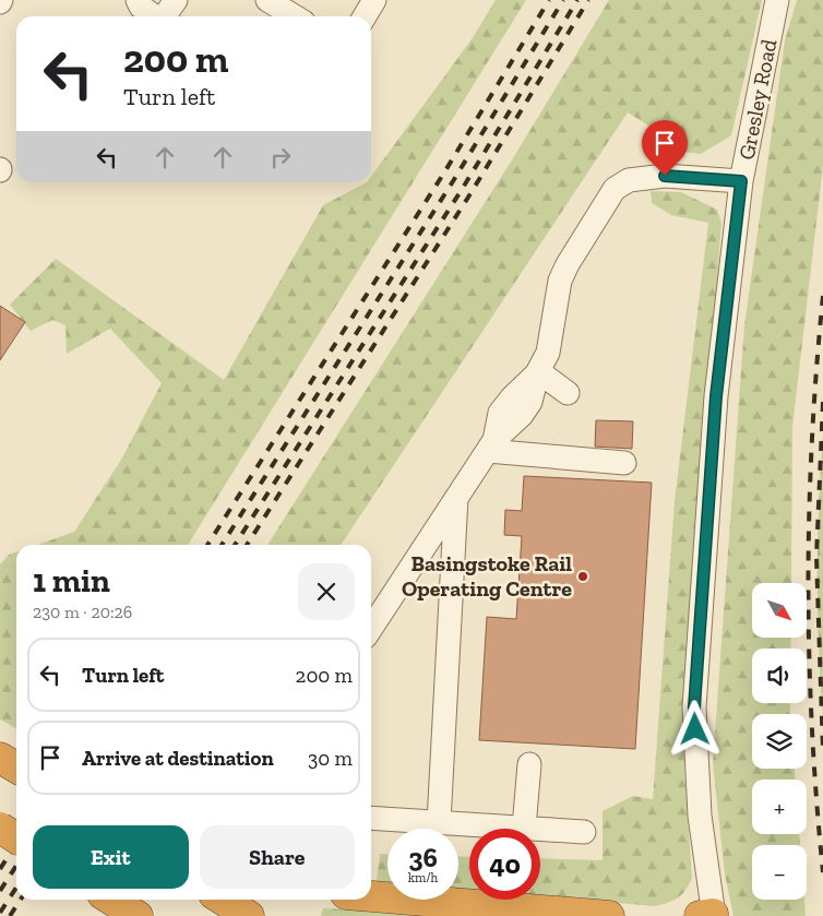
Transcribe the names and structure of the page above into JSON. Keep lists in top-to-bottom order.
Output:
{
  "streets": {
    "street": ["Gresley Road"]
  },
  "places": ["Basingstoke Rail Operating Centre"],
  "north": "bottom right",
  "page": {
    "turn": ["200 m", "Turn left"],
    "heading": ["1 min", "230 m · 20:26"],
    "map_buttons": ["+", "−"],
    "list": [
      {
        "name": "Turn left",
        "value": "200 m"
      },
      {
        "name": "Arrive at destination",
        "value": "30 m"
      }
    ],
    "buttons": ["Exit", "Share"],
    "speed": "36 km/h",
    "limit": "40"
  }
}
